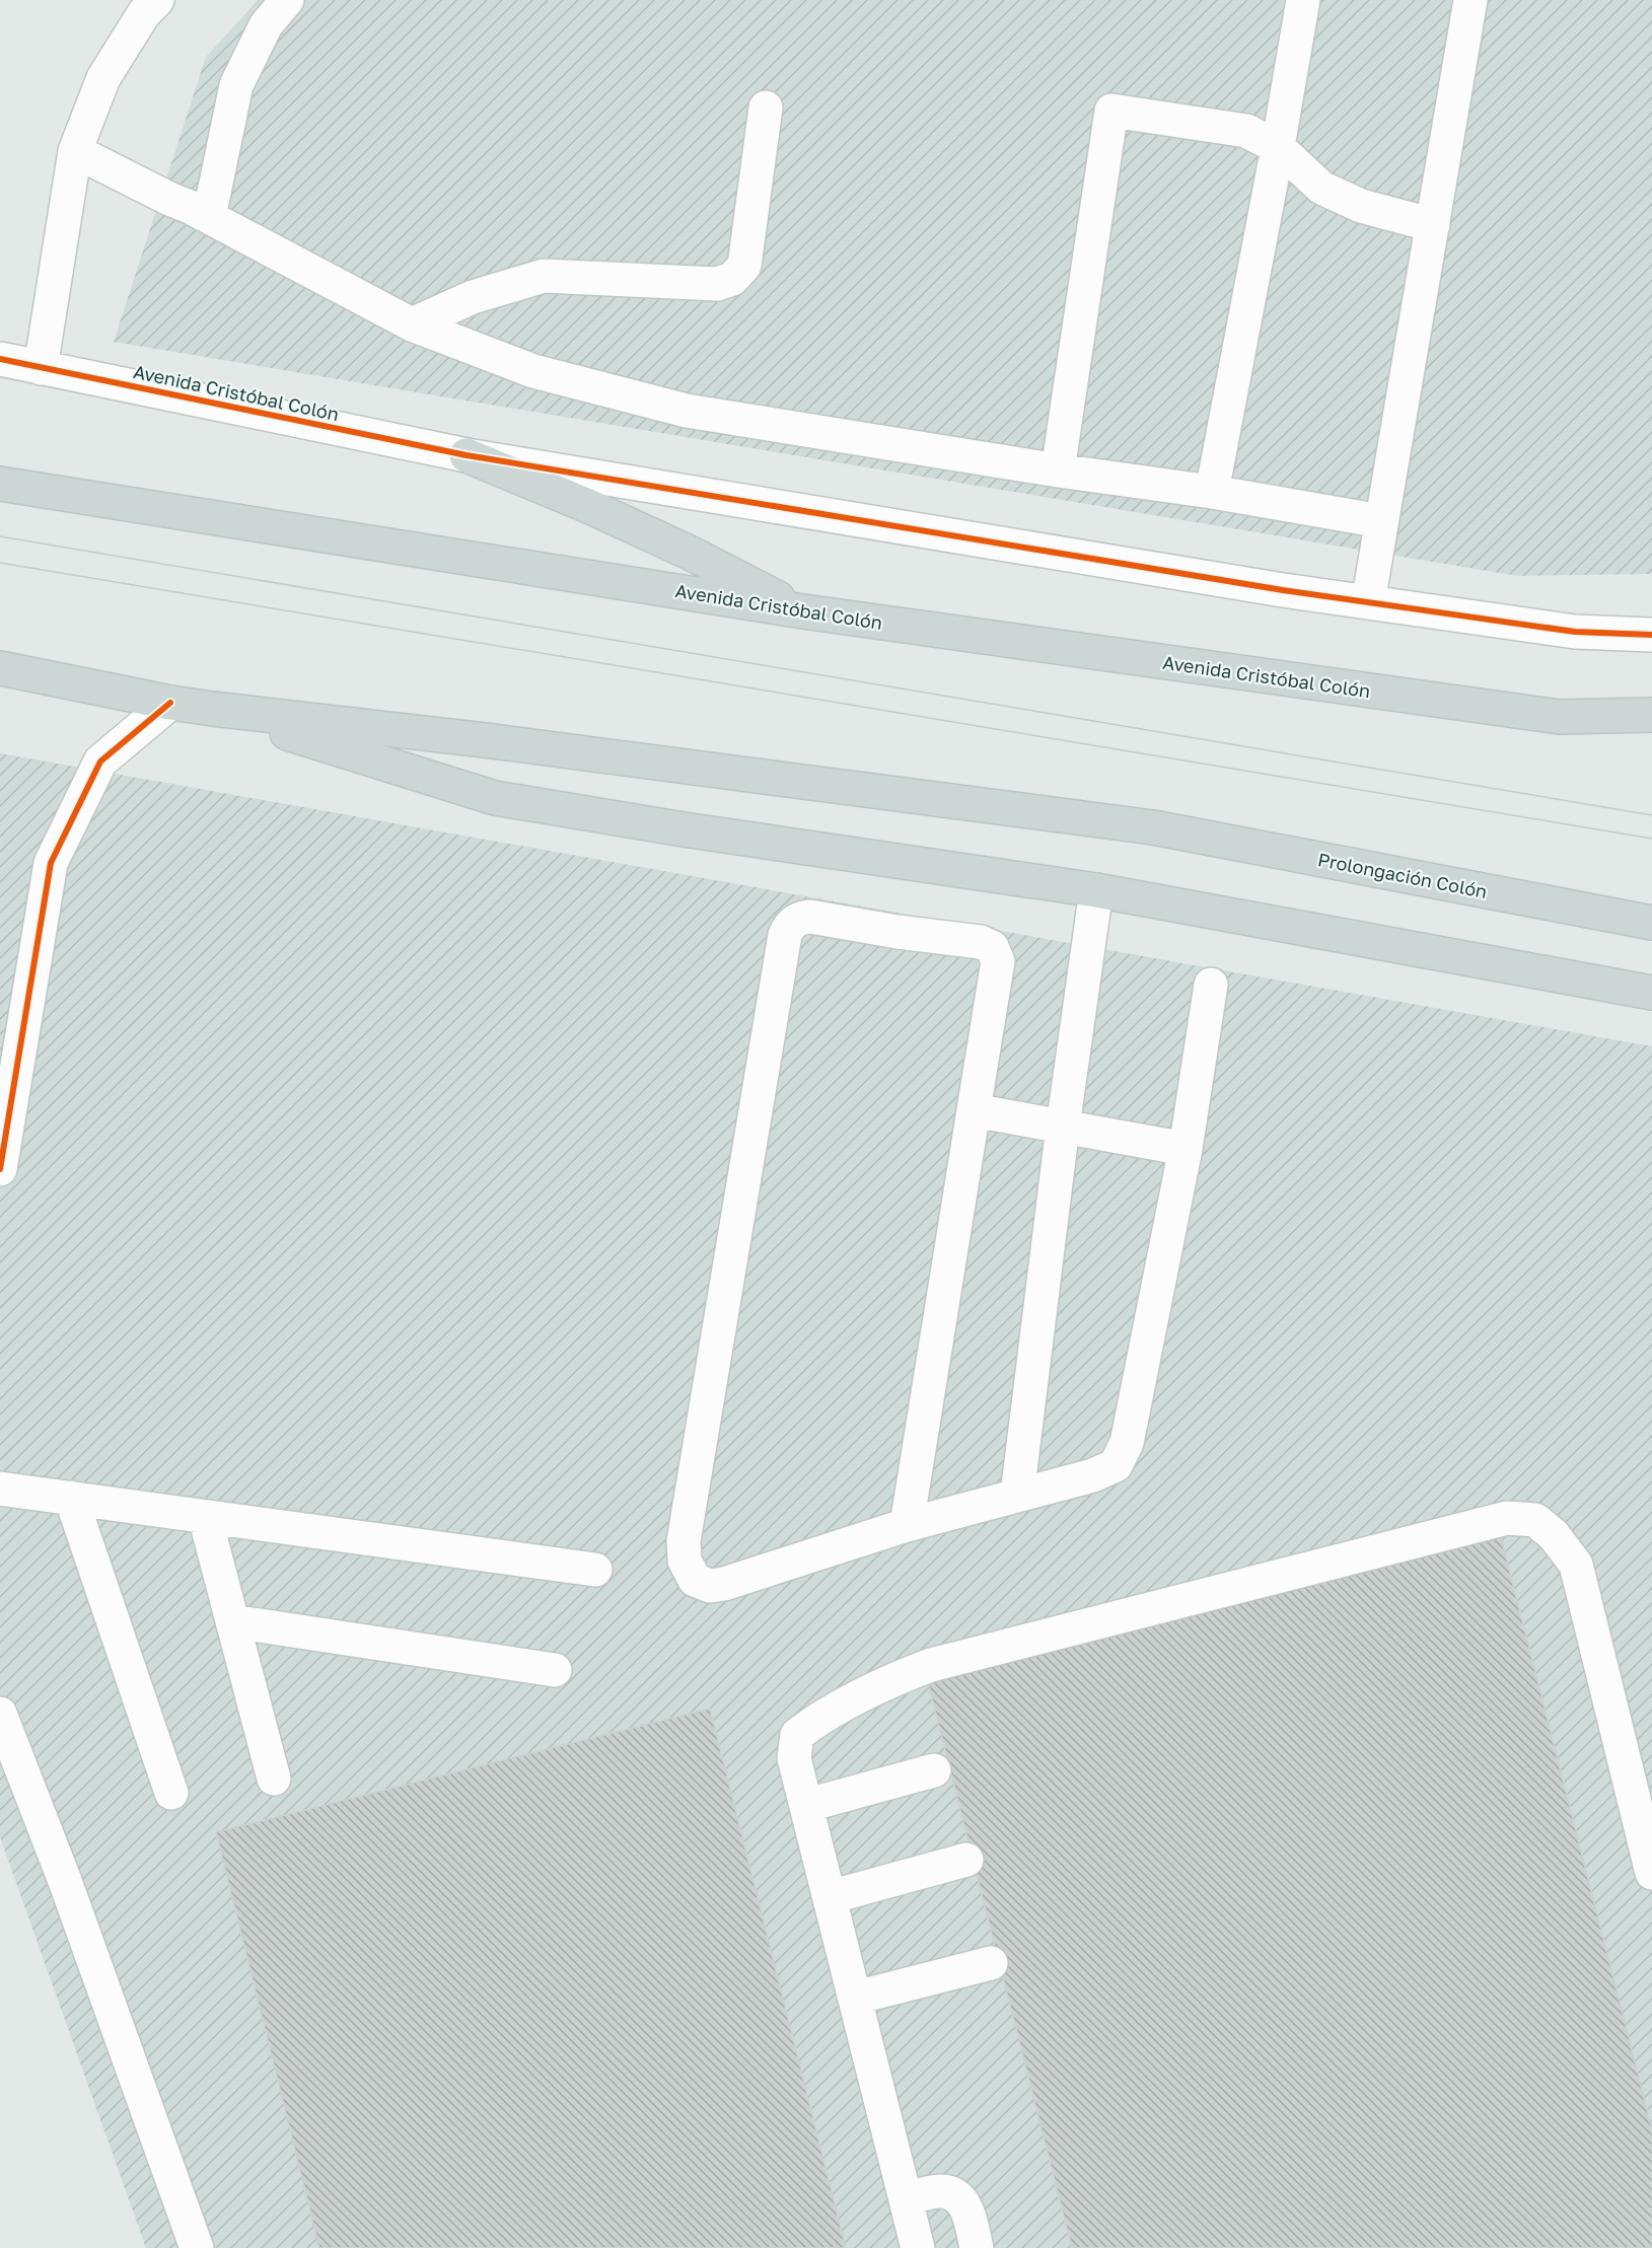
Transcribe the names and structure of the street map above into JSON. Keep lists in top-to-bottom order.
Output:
{
  "streets": {
    "main road": ["Avenida Cristóbal Colón", "Prolongación Colón"]
  }
}
